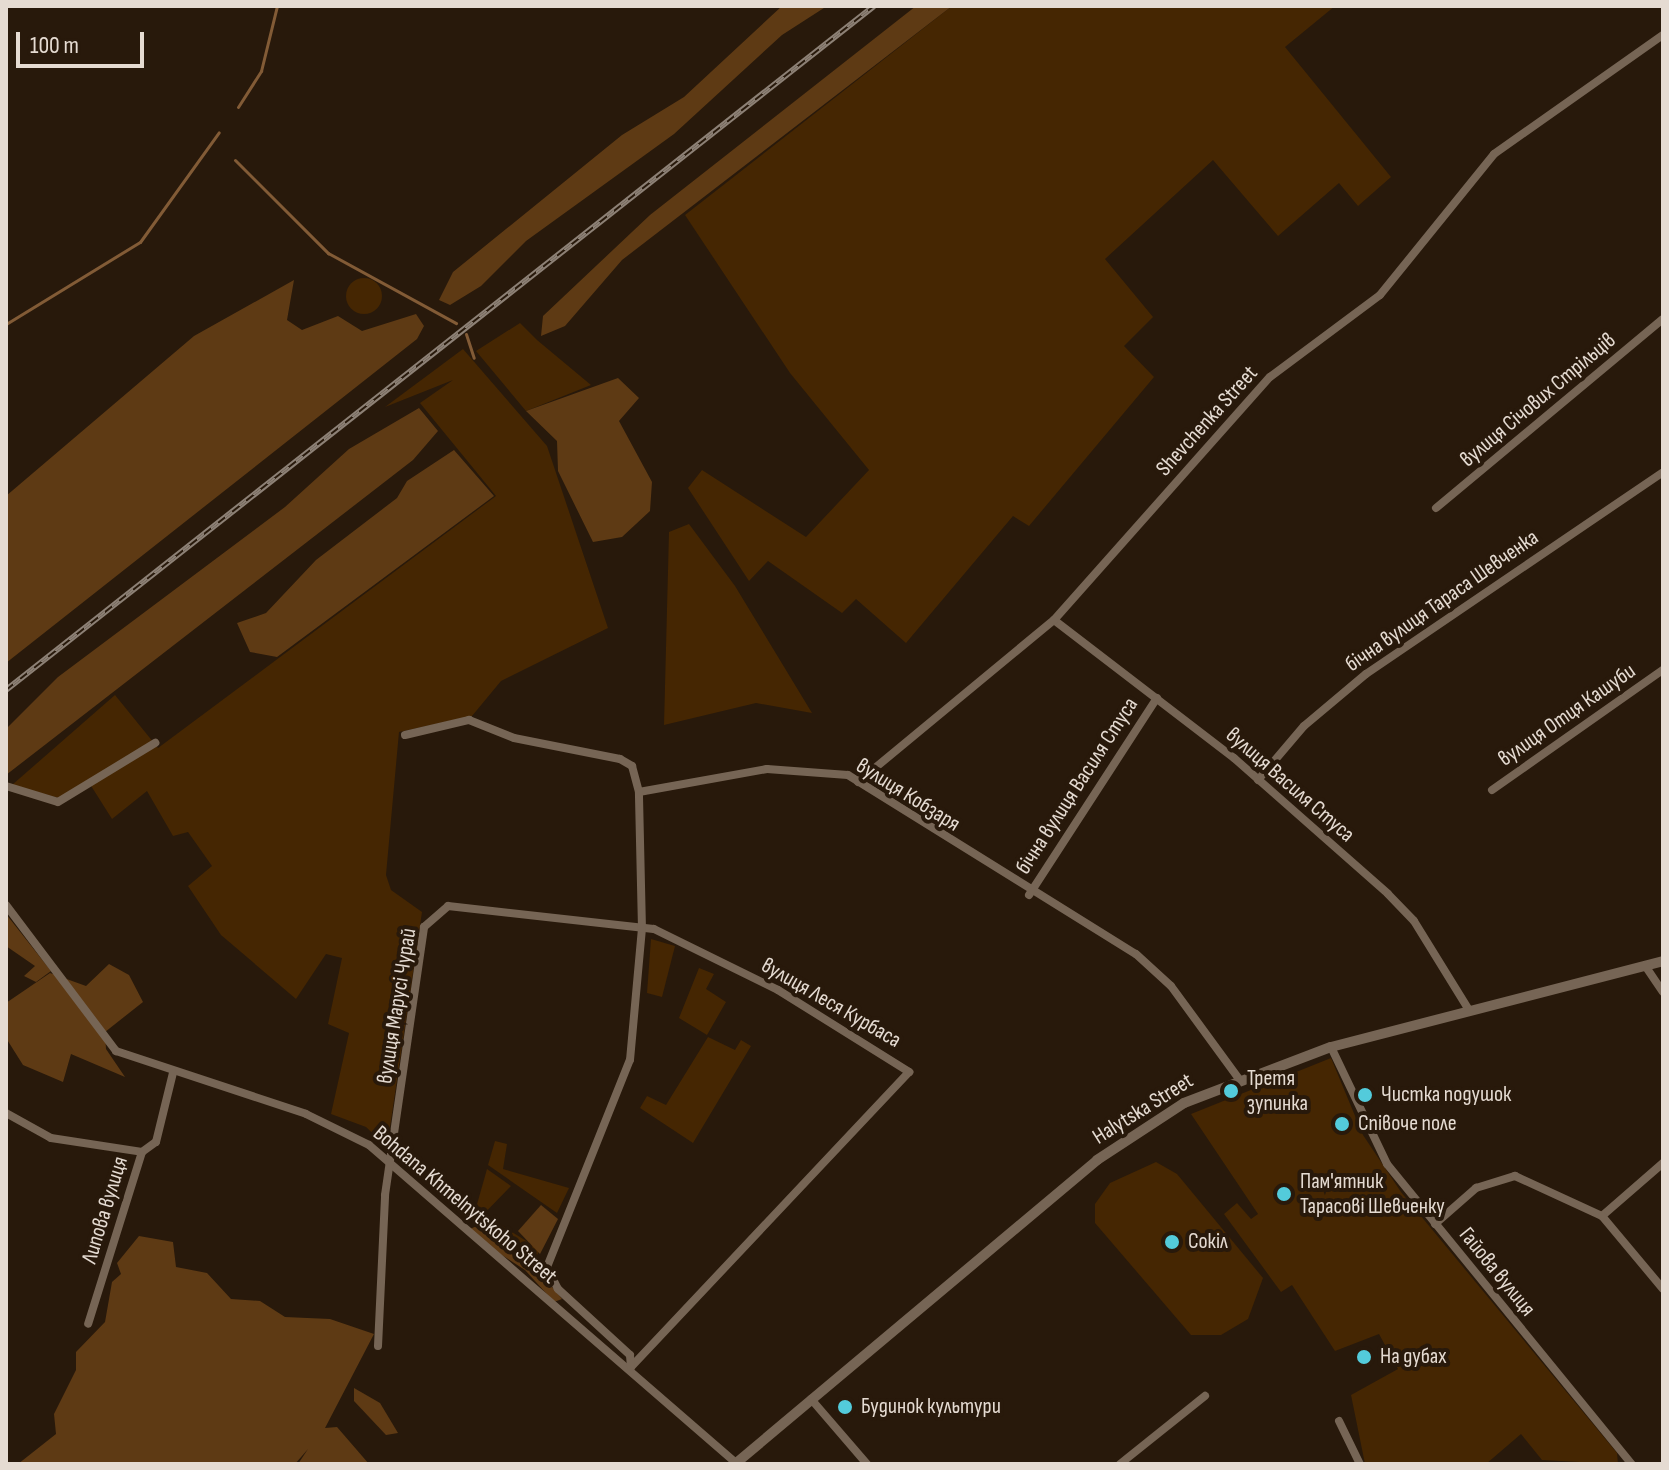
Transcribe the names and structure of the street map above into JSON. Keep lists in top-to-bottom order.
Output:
{
  "streets": {
    "street": [
      "вулиця Січових Стрільців",
      "Shevchenka Street",
      "бічна вулиця Тараса Шевченка",
      "вулиця Отця Кашуби",
      "вулиця Василя Стуса",
      "бічна вулиця Василя Стуса",
      "вулиця Кобзаря",
      "вулиця Леся Курбаса",
      "вулиця Марусі Чурай",
      "Halytska Street",
      "Bohdana Khmelnytskoho Street",
      "Липова вулиця",
      "Гайова вулиця"
    ]
  },
  "crossings": [
    ["Shevchenka Street", "вулиця Василя Стуса"],
    ["Shevchenka Street", "вулиця Кобзаря"],
    ["бічна вулиця Тараса Шевченка", "вулиця Василя Стуса"],
    ["вулиця Василя Стуса", "бічна вулиця Василя Стуса"],
    ["вулиця Василя Стуса", "Halytska Street"],
    ["бічна вулиця Василя Стуса", "вулиця Кобзаря"],
    ["вулиця Кобзаря", "Halytska Street"],
    ["вулиця Леся Курбаса", "вулиця Марусі Чурай"],
    ["вулиця Леся Курбаса", "Bohdana Khmelnytskoho Street"],
    ["вулиця Марусі Чурай", "Bohdana Khmelnytskoho Street"],
    ["Halytska Street", "Bohdana Khmelnytskoho Street"],
    ["Halytska Street", "Гайова вулиця"]
  ],
  "places": [
    "Третя зупинка",
    "Чистка подушок",
    "Співоче поле",
    "Пам'ятник Тарасові Шевченку",
    "Сокіл",
    "На дубах",
    "Будинок культури"
  ],
  "scale_bar": "100 m"
}
